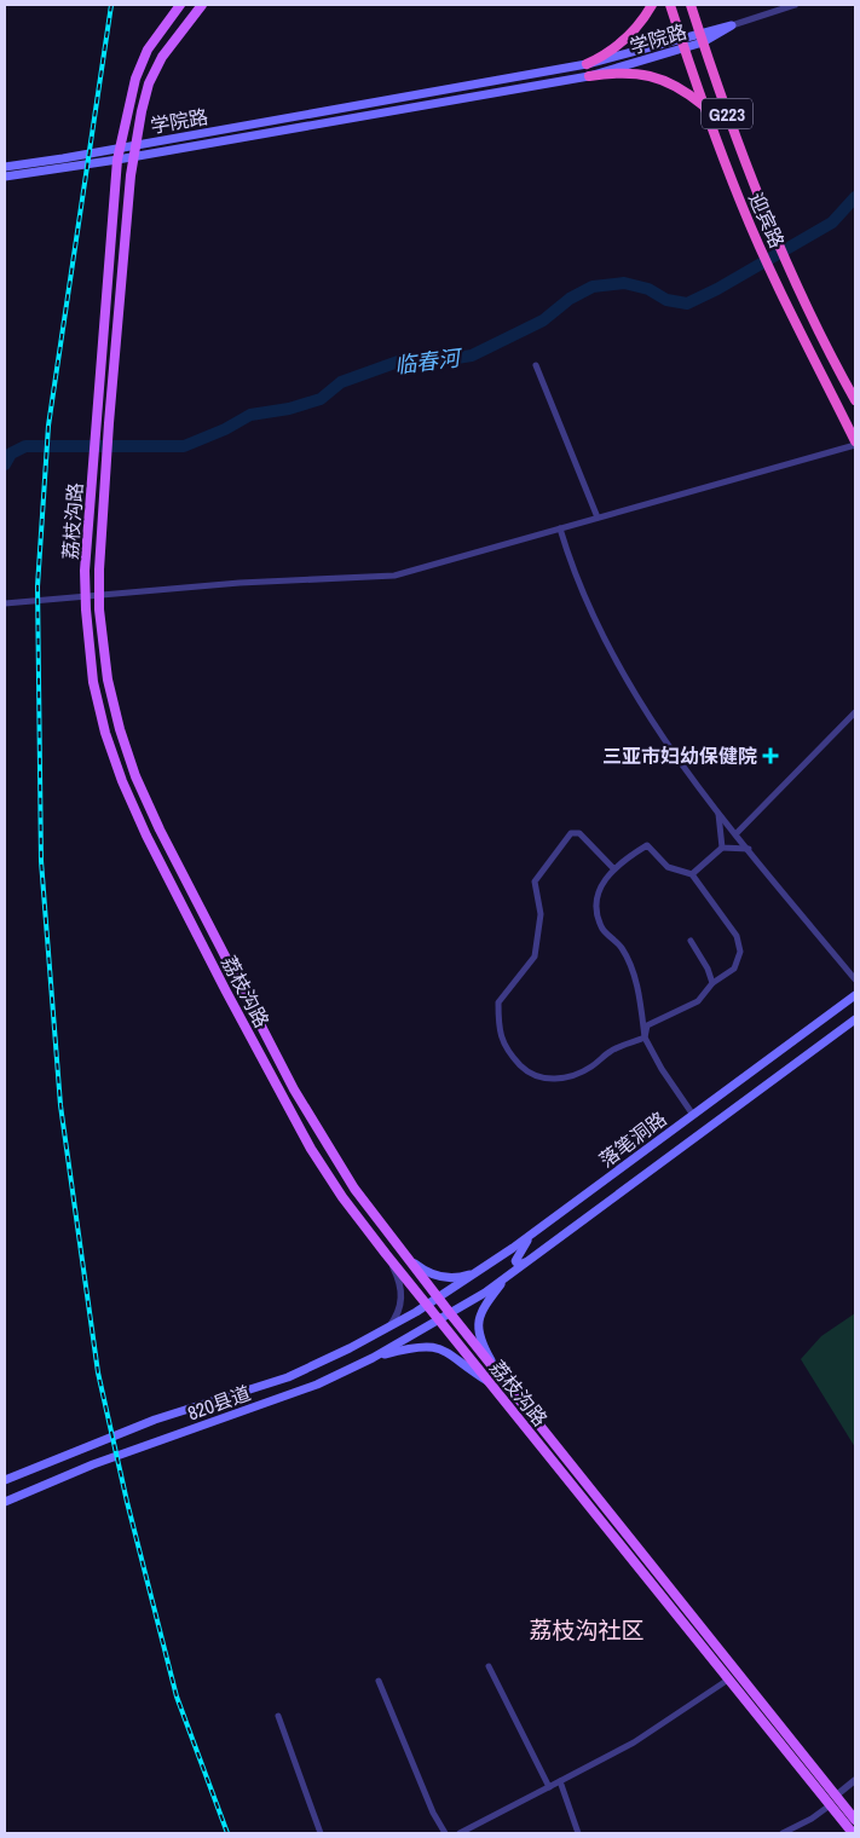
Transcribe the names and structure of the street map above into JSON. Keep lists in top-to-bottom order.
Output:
{
  "streets": {
    "highway": ["G223", "迎宾路"],
    "main road": [
      "学院路",
      "荔枝沟路",
      "落笔洞路",
      "820县道"
    ]
  },
  "crossings": [
    ["学院路", "迎宾路"],
    ["学院路", "荔枝沟路"],
    ["荔枝沟路", "落笔洞路"],
    ["荔枝沟路", "820县道"],
    ["落笔洞路", "820县道"]
  ],
  "districts": ["荔枝沟社区"],
  "water": ["临春河"],
  "places": {
    "health": ["三亚市妇幼保健院"]
  }
}
